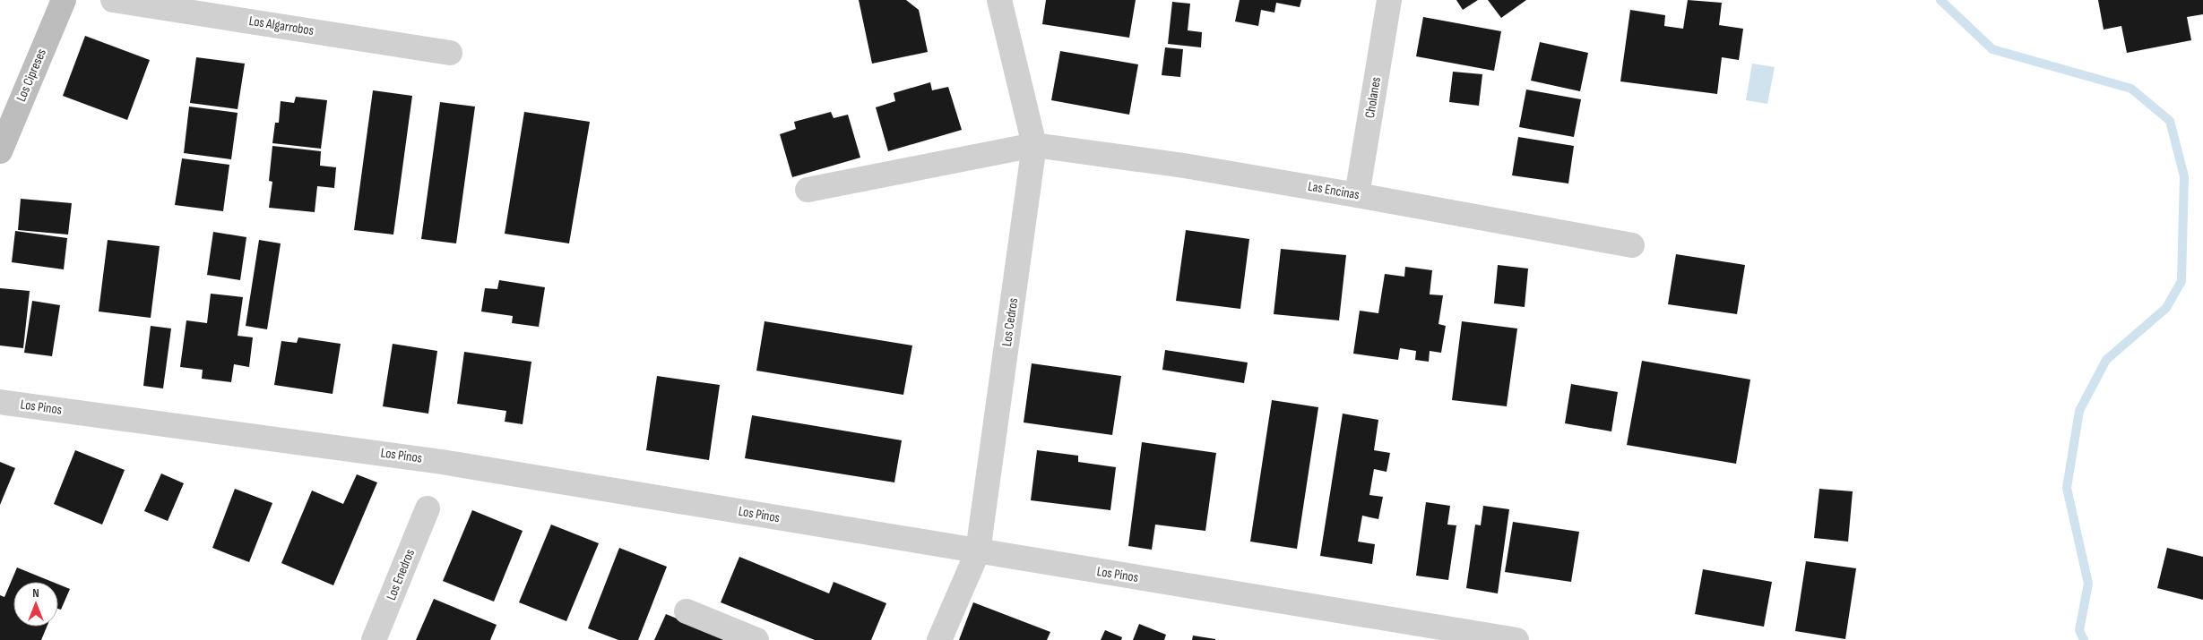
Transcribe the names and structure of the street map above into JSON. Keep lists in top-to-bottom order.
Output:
{
  "streets": {
    "street": [
      "Los Algarrobos",
      "Los Cipreses",
      "Cholanes",
      "Las Encinas",
      "Los Cedros",
      "Los Pinos",
      "Los Enedros"
    ]
  },
  "crossings": [
    ["Cholanes", "Las Encinas"],
    ["Las Encinas", "Los Cedros"],
    ["Los Cedros", "Los Pinos"]
  ],
  "north": "top"
}
